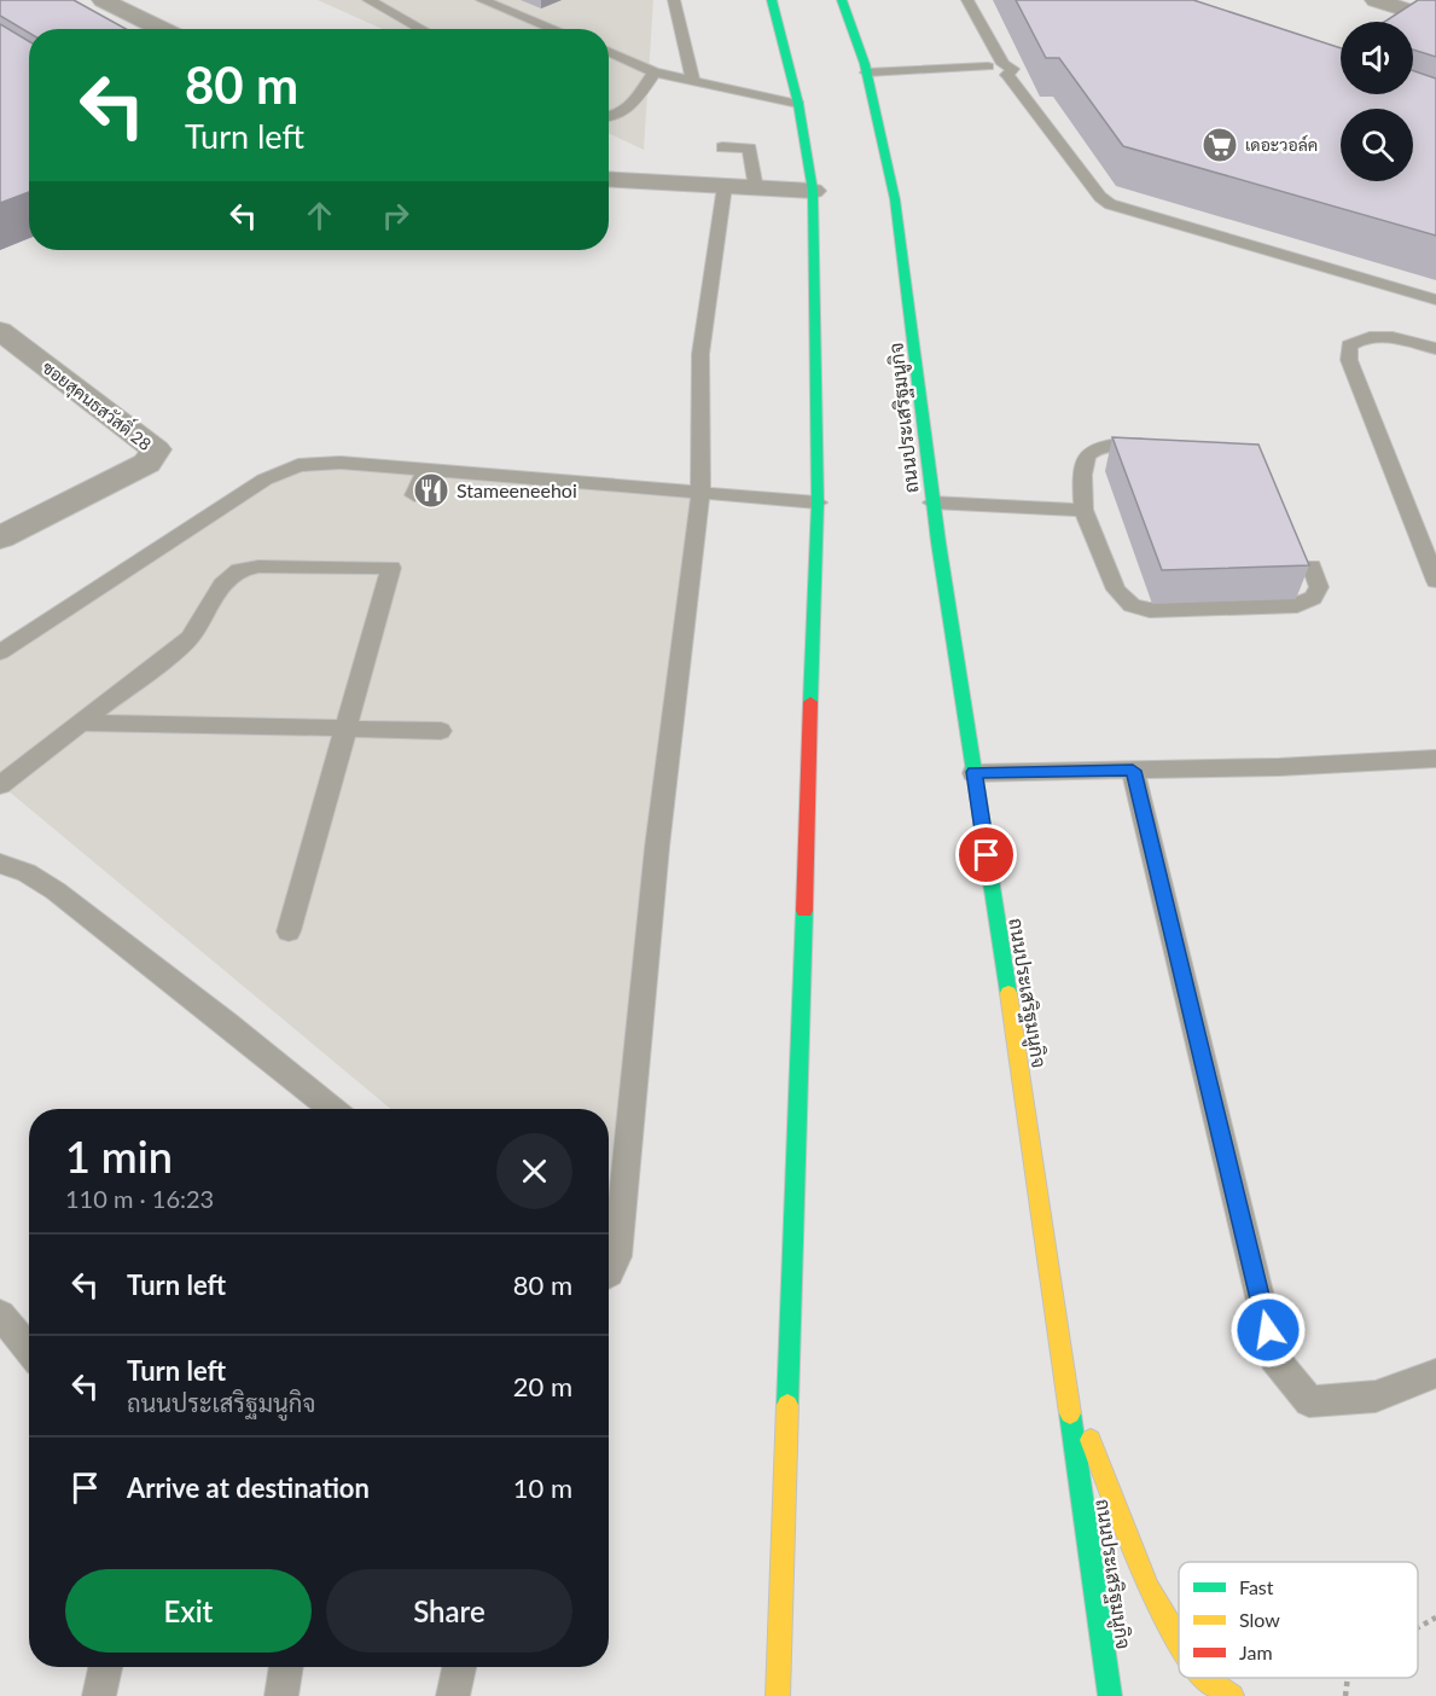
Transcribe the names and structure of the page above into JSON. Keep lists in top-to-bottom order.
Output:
{
  "streets": {
    "main road": ["ถนนประเสริฐมนูกิจ"],
    "street": ["ซอยสุคนธสวัสดิ์ 28"]
  },
  "places": {
    "supermarket": ["เดอะวอล์ค"],
    "restaurant": ["Stameeneehoi"]
  },
  "legend": ["Fast", "Slow", "Jam"],
  "page": {
    "turn": ["80 m", "Turn left"],
    "heading": ["1 min", "110 m · 16:23"],
    "list": [
      {
        "name": "Turn left",
        "value": "80 m"
      },
      {
        "name": "Turn left",
        "note": "ถนนประเสริฐมนูกิจ",
        "value": "20 m"
      },
      {
        "name": "Arrive at destination",
        "value": "10 m"
      }
    ],
    "buttons": ["Exit", "Share"]
  }
}
